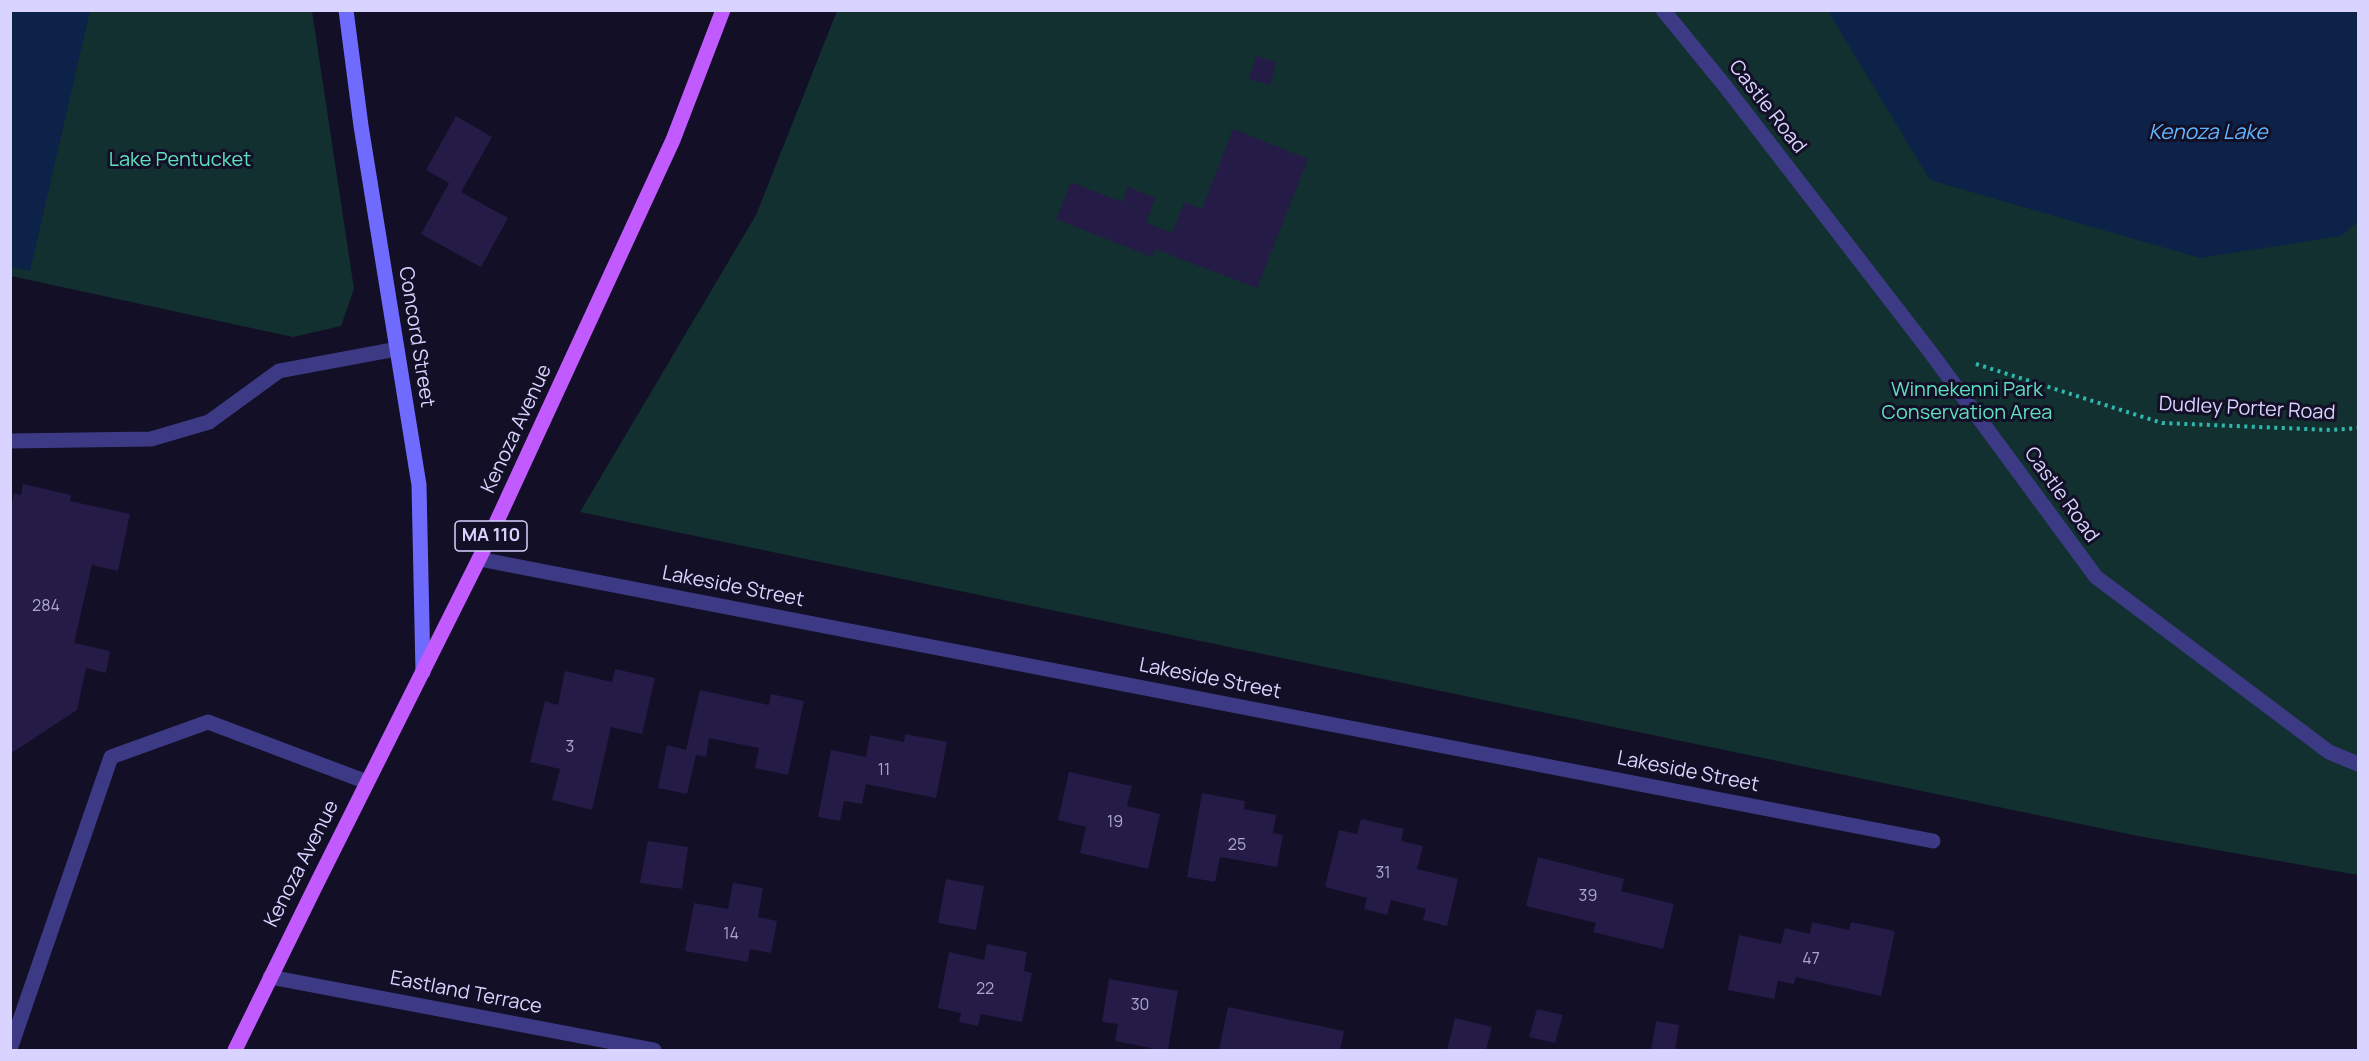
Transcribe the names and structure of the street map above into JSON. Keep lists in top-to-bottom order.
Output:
{
  "streets": {
    "main road": ["Concord Street", "Kenoza Avenue", "MA 110"],
    "street": ["Castle Road", "Lakeside Street", "Eastland Terrace"],
    "path": ["Dudley Porter Road"]
  },
  "crossings": [
    ["Castle Road", "Dudley Porter Road"],
    ["Concord Street", "Kenoza Avenue"],
    ["Kenoza Avenue", "Lakeside Street"],
    ["Kenoza Avenue", "Eastland Terrace"]
  ],
  "water": ["Kenoza Lake"],
  "parks": ["Lake Pentucket", "Winnekenni Park Conservation Area"],
  "house_numbers": [
    "284",
    "3",
    "11",
    "19",
    "25",
    "31",
    "39",
    "14",
    "47",
    "22",
    "30"
  ]
}
